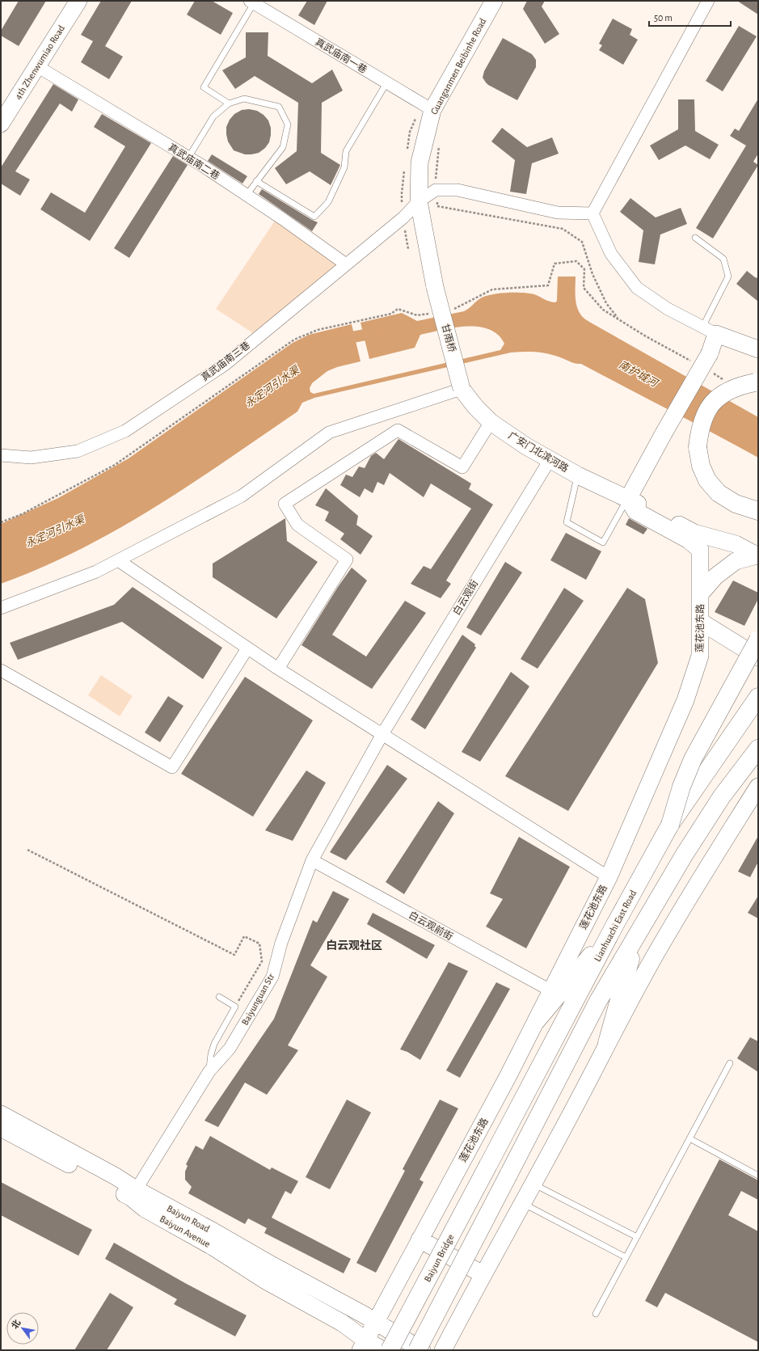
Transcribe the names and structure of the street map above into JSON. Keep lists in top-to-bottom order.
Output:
{
  "streets": {
    "highway": ["Lianhuachi East Road", "Baiyun Bridge"],
    "street": [
      "真武庙南一巷",
      "4th Zhenwumiao Road",
      "Guanganmen Beibinhe Road",
      "真武庙南二巷",
      "甘雨桥",
      "真武庙南三巷",
      "广安门北滨河路",
      "白云观街",
      "莲花池东路",
      "白云观前街",
      "Baiyunguan Str",
      "Baiyun Road",
      "Baiyun Avenue"
    ]
  },
  "crossings": [
    ["真武庙南一巷", "Guanganmen Beibinhe Road"],
    ["4th Zhenwumiao Road", "真武庙南二巷"],
    ["Guanganmen Beibinhe Road", "甘雨桥"],
    ["Guanganmen Beibinhe Road", "真武庙南三巷"],
    ["真武庙南二巷", "真武庙南三巷"],
    ["甘雨桥", "广安门北滨河路"],
    ["广安门北滨河路", "白云观街"],
    ["广安门北滨河路", "莲花池东路"],
    ["白云观街", "Baiyunguan Str"],
    ["莲花池东路", "白云观前街"],
    ["莲花池东路", "Baiyun Road"],
    ["莲花池东路", "Baiyun Avenue"],
    ["白云观前街", "Baiyunguan Str"],
    ["Lianhuachi East Road", "Baiyun Bridge"],
    ["Baiyunguan Str", "Baiyun Road"],
    ["Baiyunguan Str", "Baiyun Avenue"],
    ["Baiyun Road", "Baiyun Avenue"]
  ],
  "districts": ["白云观社区"],
  "water": ["南护城河", "永定河引水渠"],
  "scale_bar": "50 m",
  "north": "top left"
}
